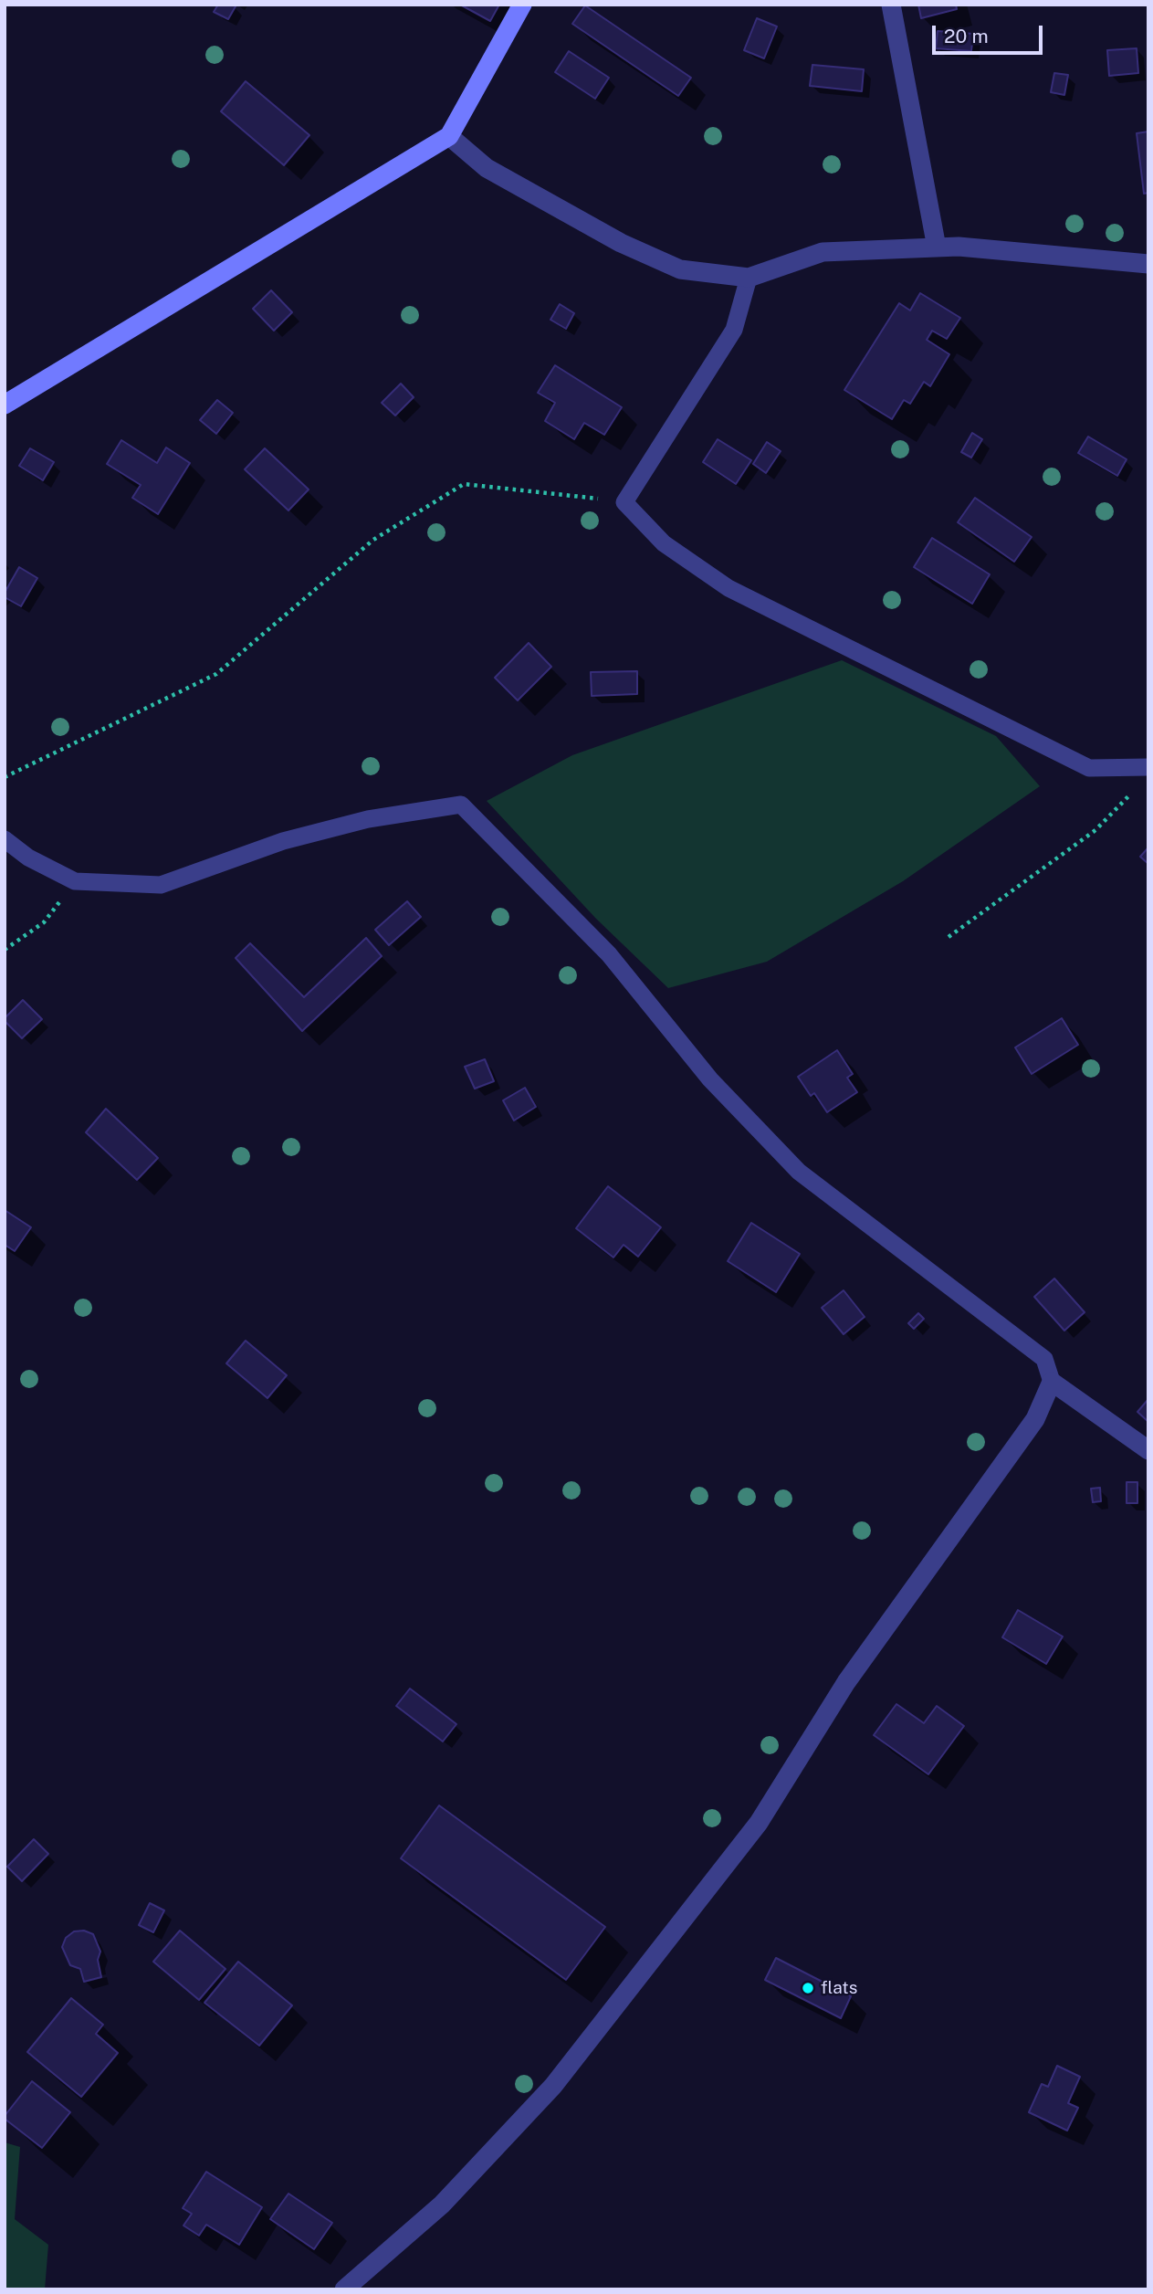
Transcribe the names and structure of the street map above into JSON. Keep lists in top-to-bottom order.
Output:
{
  "places": ["flats"],
  "scale_bar": "20 m"
}
